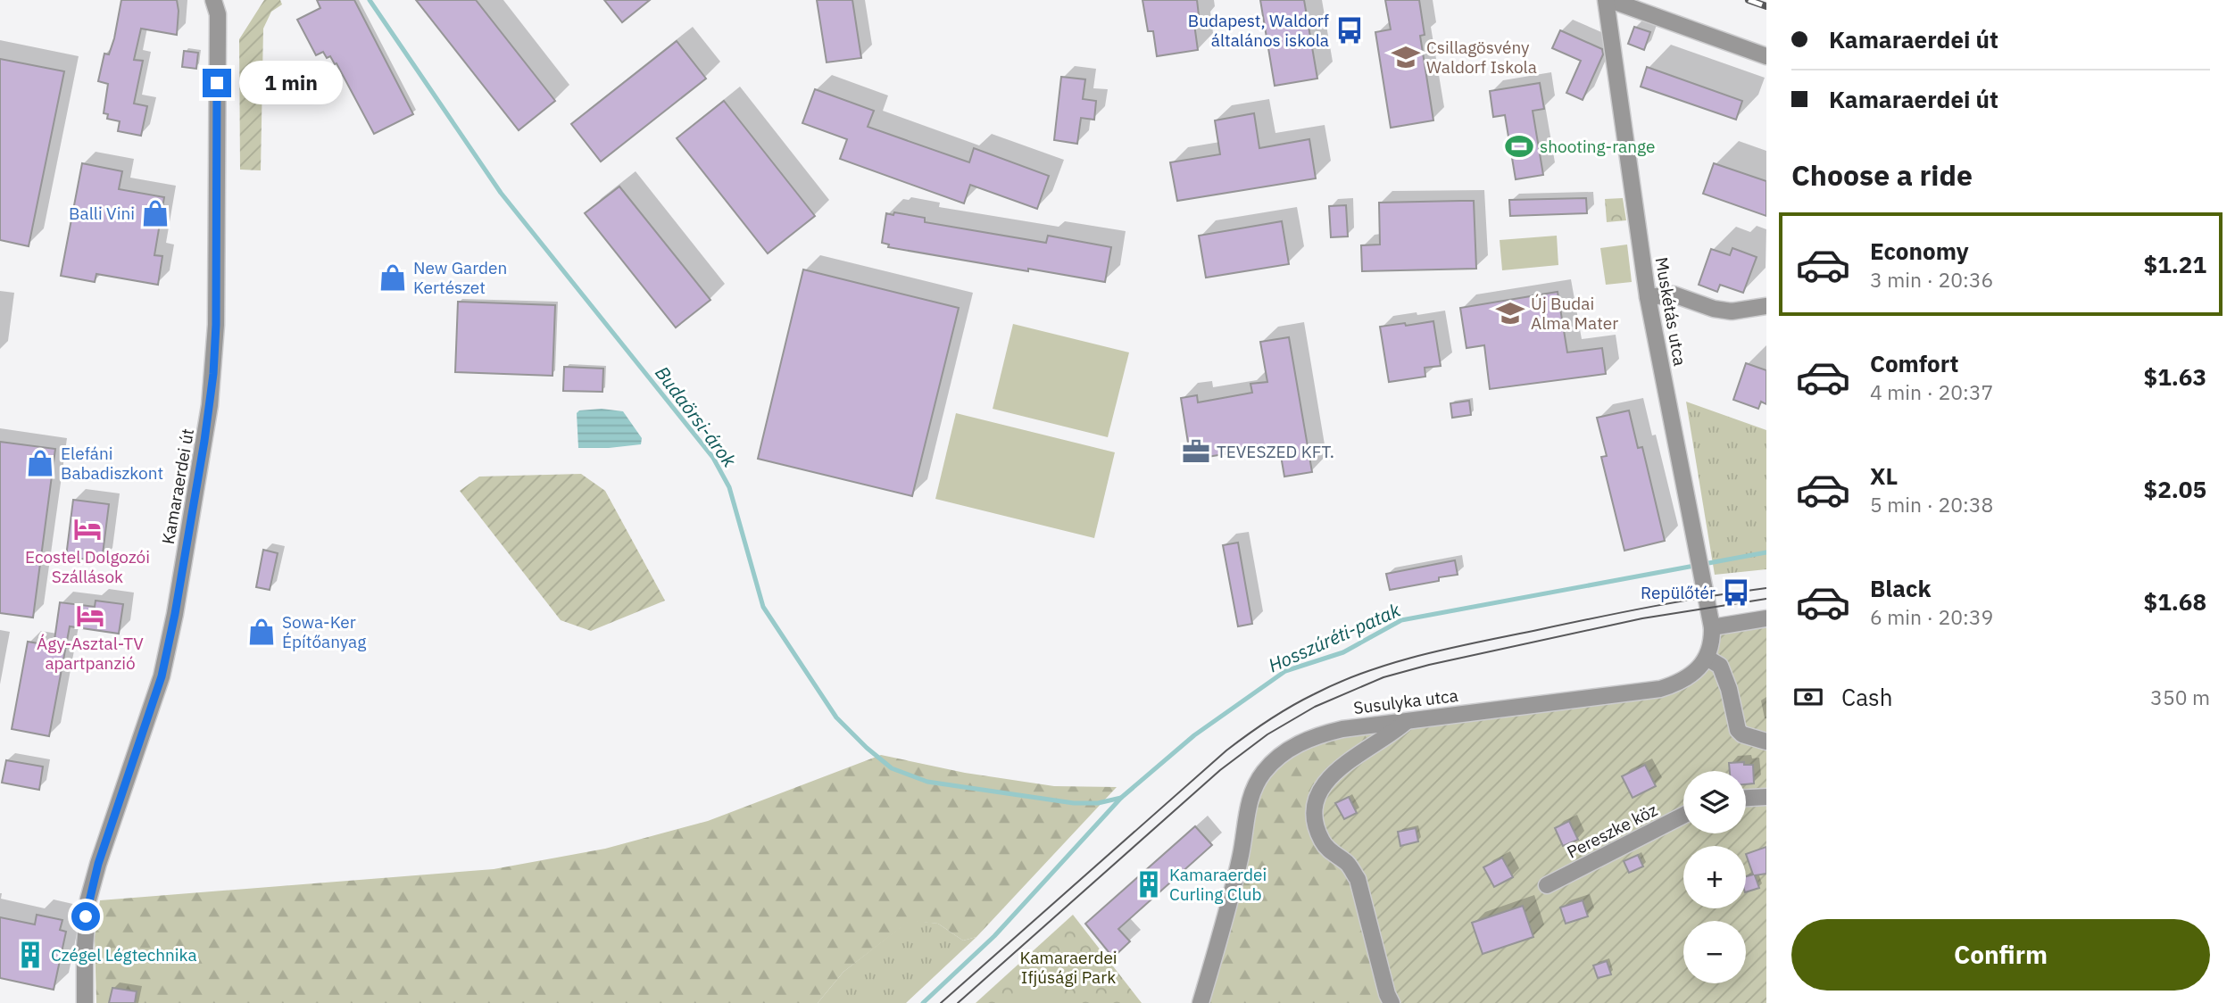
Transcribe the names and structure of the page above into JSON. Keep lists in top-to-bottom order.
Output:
{
  "streets": {
    "street": [
      "Muskétás utca",
      "Kamaraerdei út",
      "Susulyka utca",
      "Pereszke köz"
    ]
  },
  "water": ["Budaörsi-árok", "Hosszúréti-patak"],
  "parks": ["Kamaraerdei Ifjúsági Park"],
  "places": {
    "bus stop": ["Budapest, Waldorf általános iskola", "Repülőtér"],
    "school or university": ["Csillagösvény Waldorf Iskola", "Új Budai Alma Mater"],
    "sports": ["shooting-range"],
    "shop": [
      "Balli Vini",
      "New Garden Kertészet",
      "Elefáni Babadiszkont",
      "Sowa-Ker Építőanyag"
    ],
    "office": ["TEVESZED KFT."],
    "hotel": ["Ecostel Dolgozói Szállások", "Ágy-Asztal-TV apartpanzió"],
    "building": ["Kamaraerdei Curling Club", "Czégel Légtechnika"]
  },
  "page": {
    "banner": ["Kamaraerdei út", "Kamaraerdei út"],
    "bubble": "1 min",
    "heading": "Choose a ride",
    "list": [
      {
        "name": "Economy",
        "note": "3 min · 20:36",
        "value": "$1.21"
      },
      {
        "name": "Comfort",
        "note": "4 min · 20:37",
        "value": "$1.63"
      },
      {
        "name": "XL",
        "note": "5 min · 20:38",
        "value": "$2.05"
      },
      {
        "name": "Black",
        "note": "6 min · 20:39",
        "value": "$1.68"
      }
    ],
    "pay": ["Cash", "350 m"],
    "map_buttons": ["+", "−"],
    "buttons": "Confirm"
  }
}
